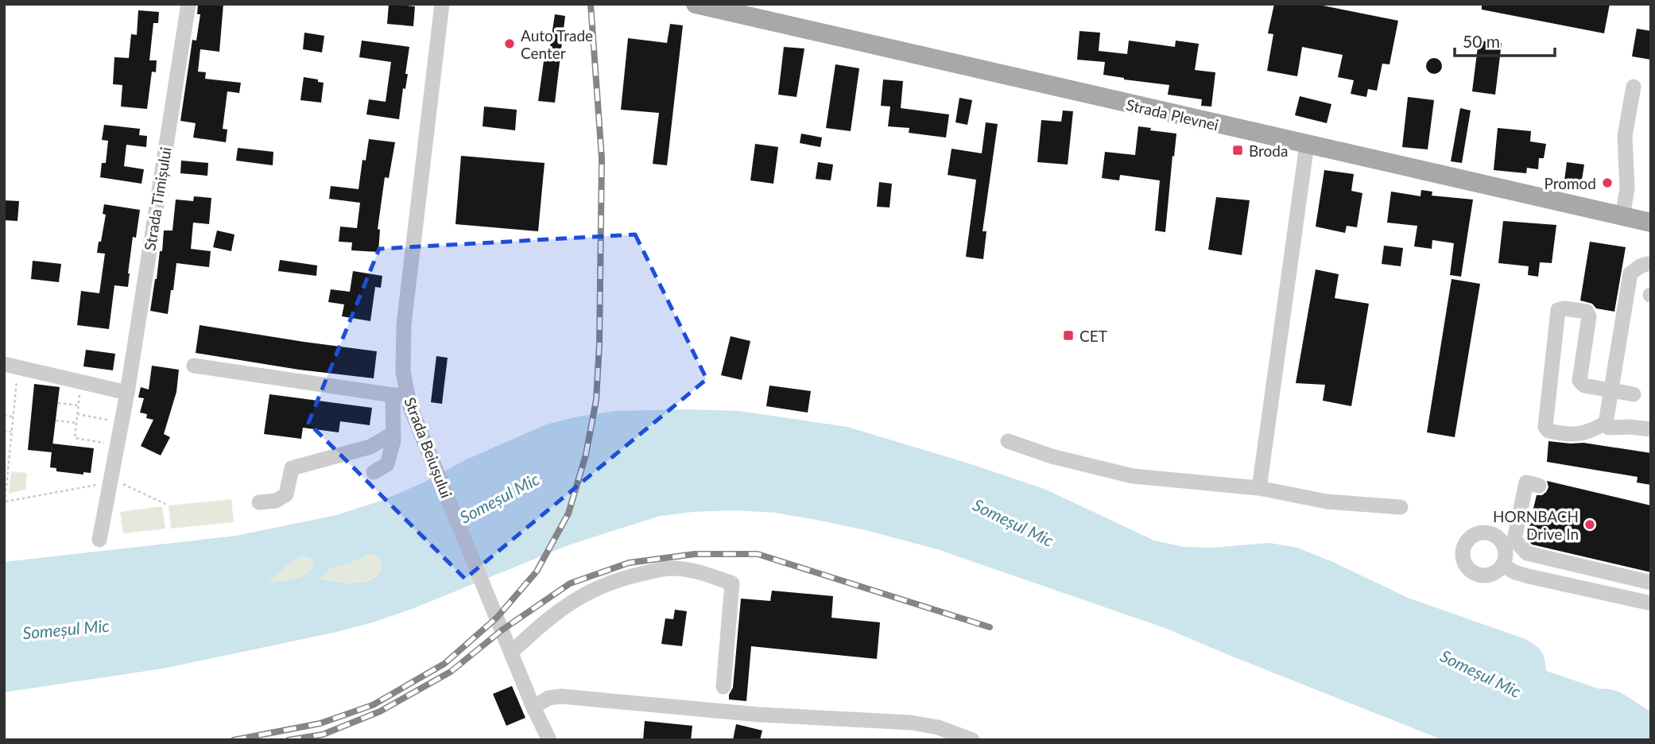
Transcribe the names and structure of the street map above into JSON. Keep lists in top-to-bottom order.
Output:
{
  "streets": {
    "main road": ["Strada Plevnei"],
    "street": ["Strada Timișului", "Strada Beiușului"]
  },
  "water": ["Someșul Mic"],
  "places": {
    "other": ["Auto Trade Center", "Promod", "HORNBACH Drive In"],
    "transit": ["Broda", "CET"]
  },
  "scale_bar": "50 m"
}
